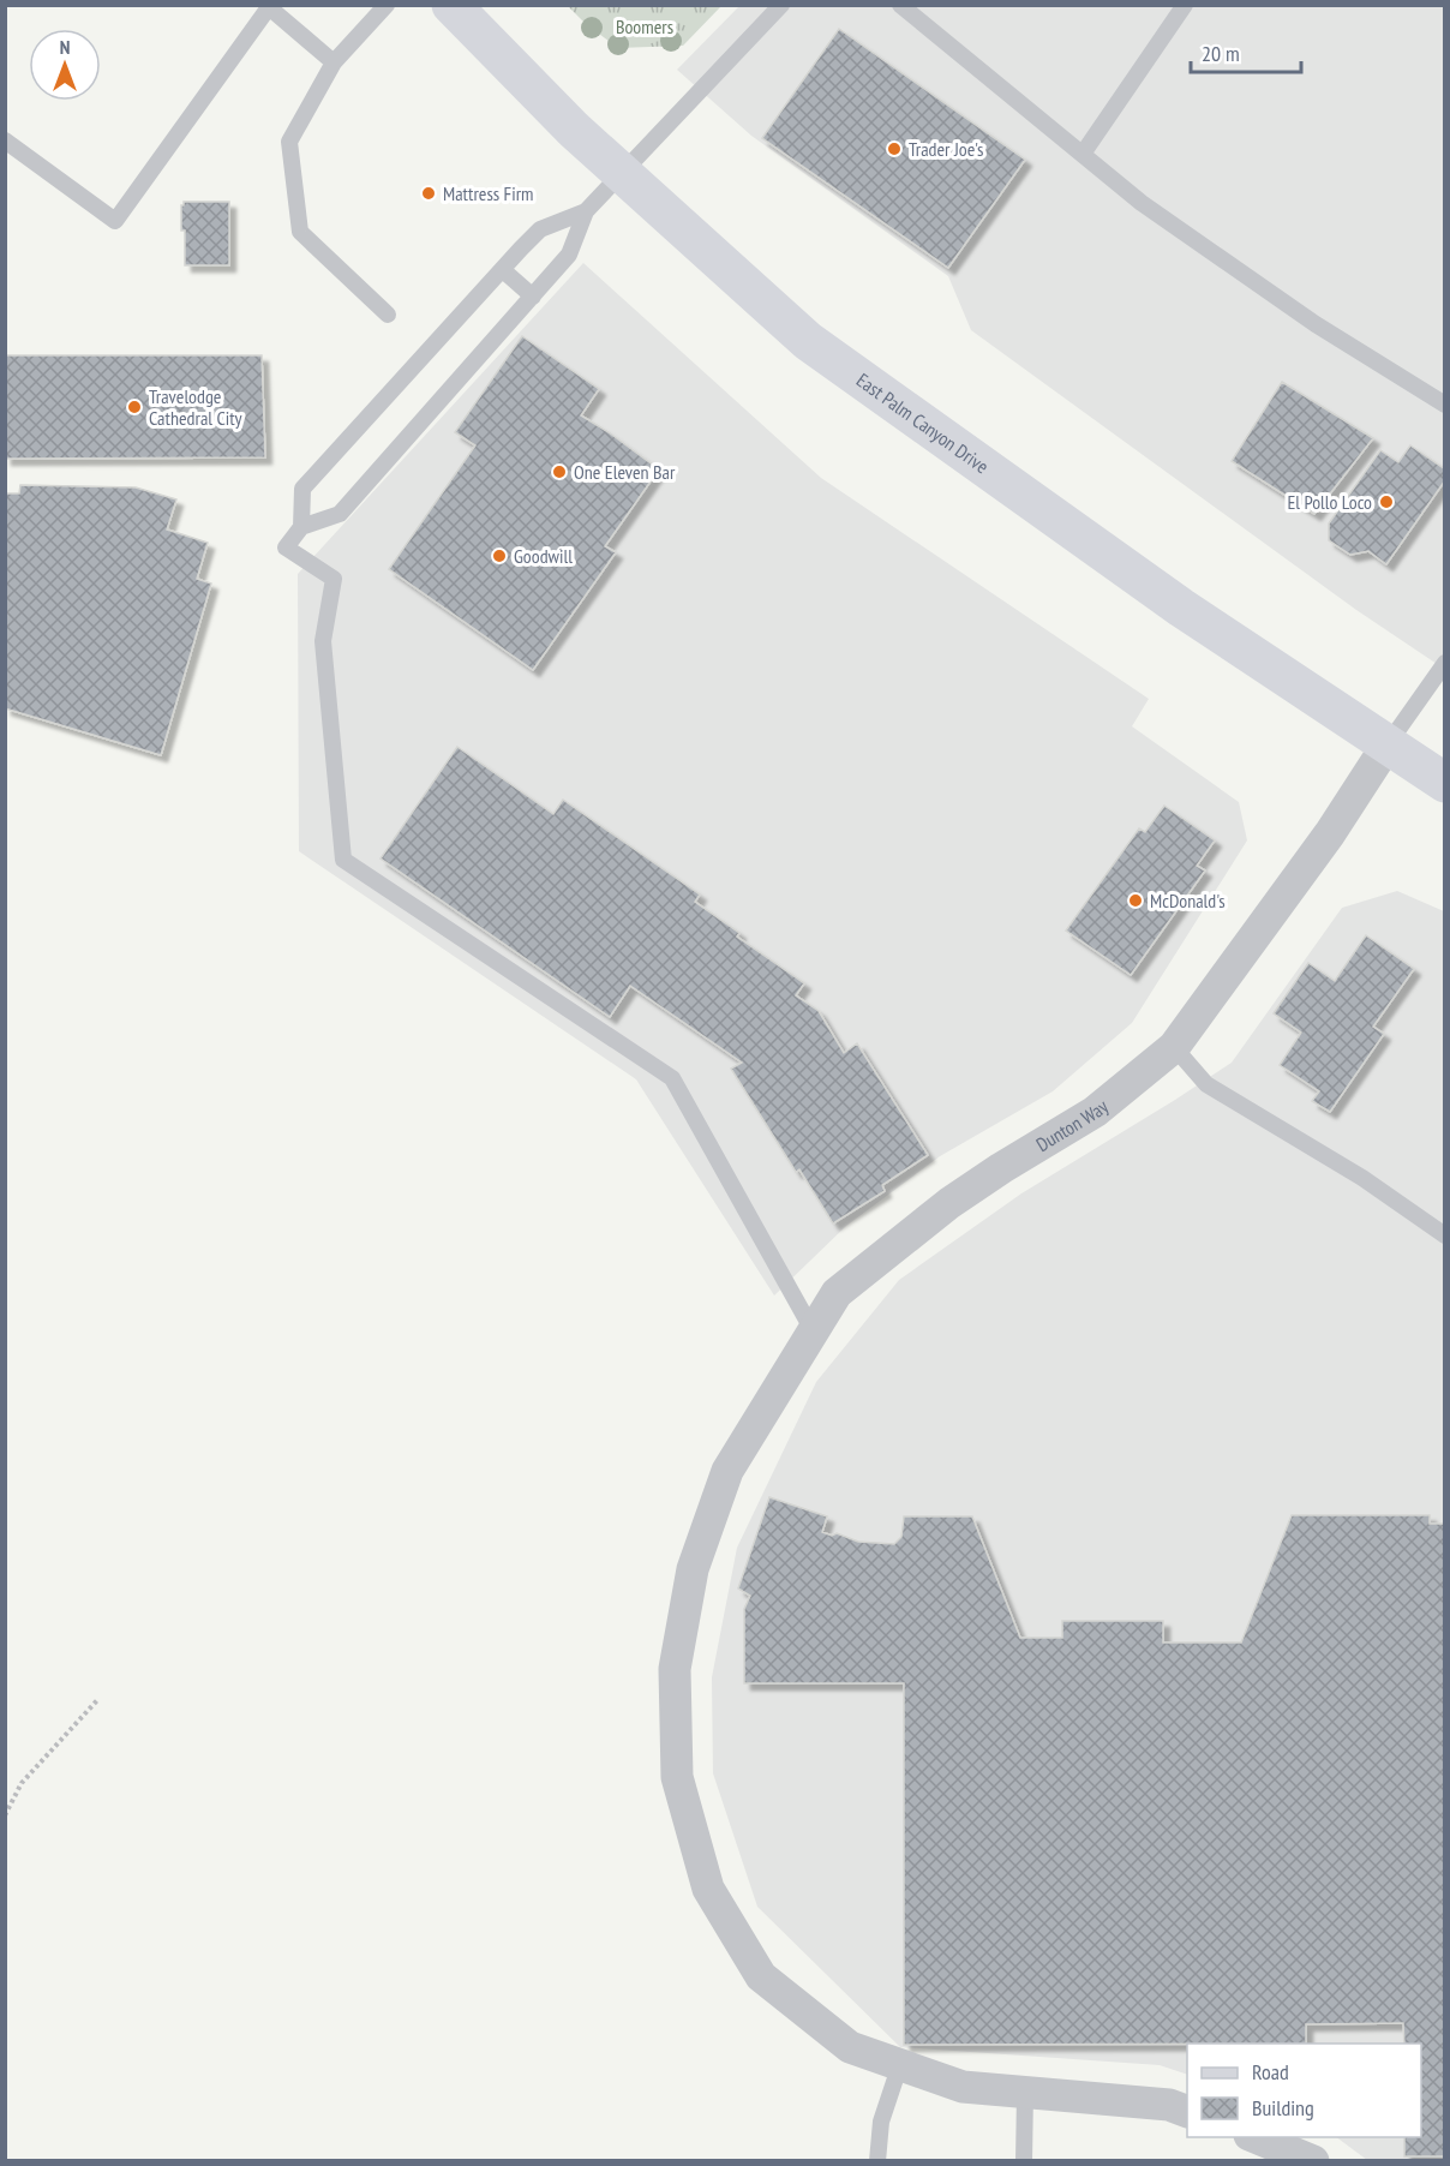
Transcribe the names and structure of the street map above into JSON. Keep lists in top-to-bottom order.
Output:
{
  "streets": {
    "main road": ["East Palm Canyon Drive"],
    "street": ["Dunton Way"]
  },
  "crossings": [
    ["East Palm Canyon Drive", "Dunton Way"]
  ],
  "parks": ["Boomers"],
  "places": [
    "Trader Joe's",
    "Mattress Firm",
    "Travelodge Cathedral City",
    "One Eleven Bar",
    "El Pollo Loco",
    "Goodwill",
    "McDonald's"
  ],
  "legend": ["Road", "Building"],
  "scale_bar": "20 m",
  "north": "top"
}
